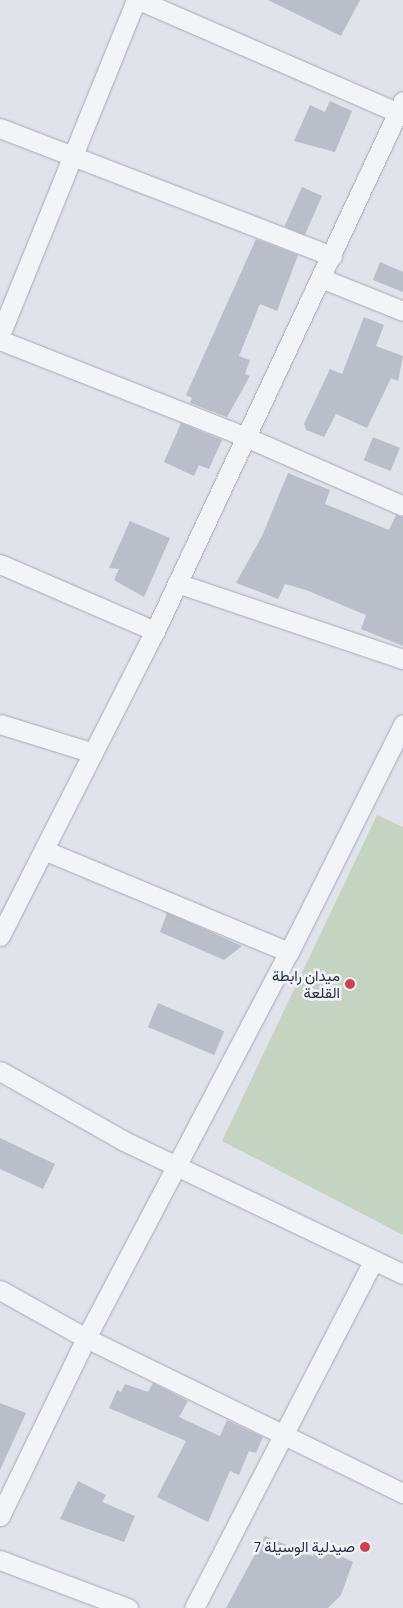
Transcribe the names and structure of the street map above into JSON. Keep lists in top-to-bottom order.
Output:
{
  "places": ["ميدان رابطة القلعة", "صيدلية الوسيلة 7"]
}
